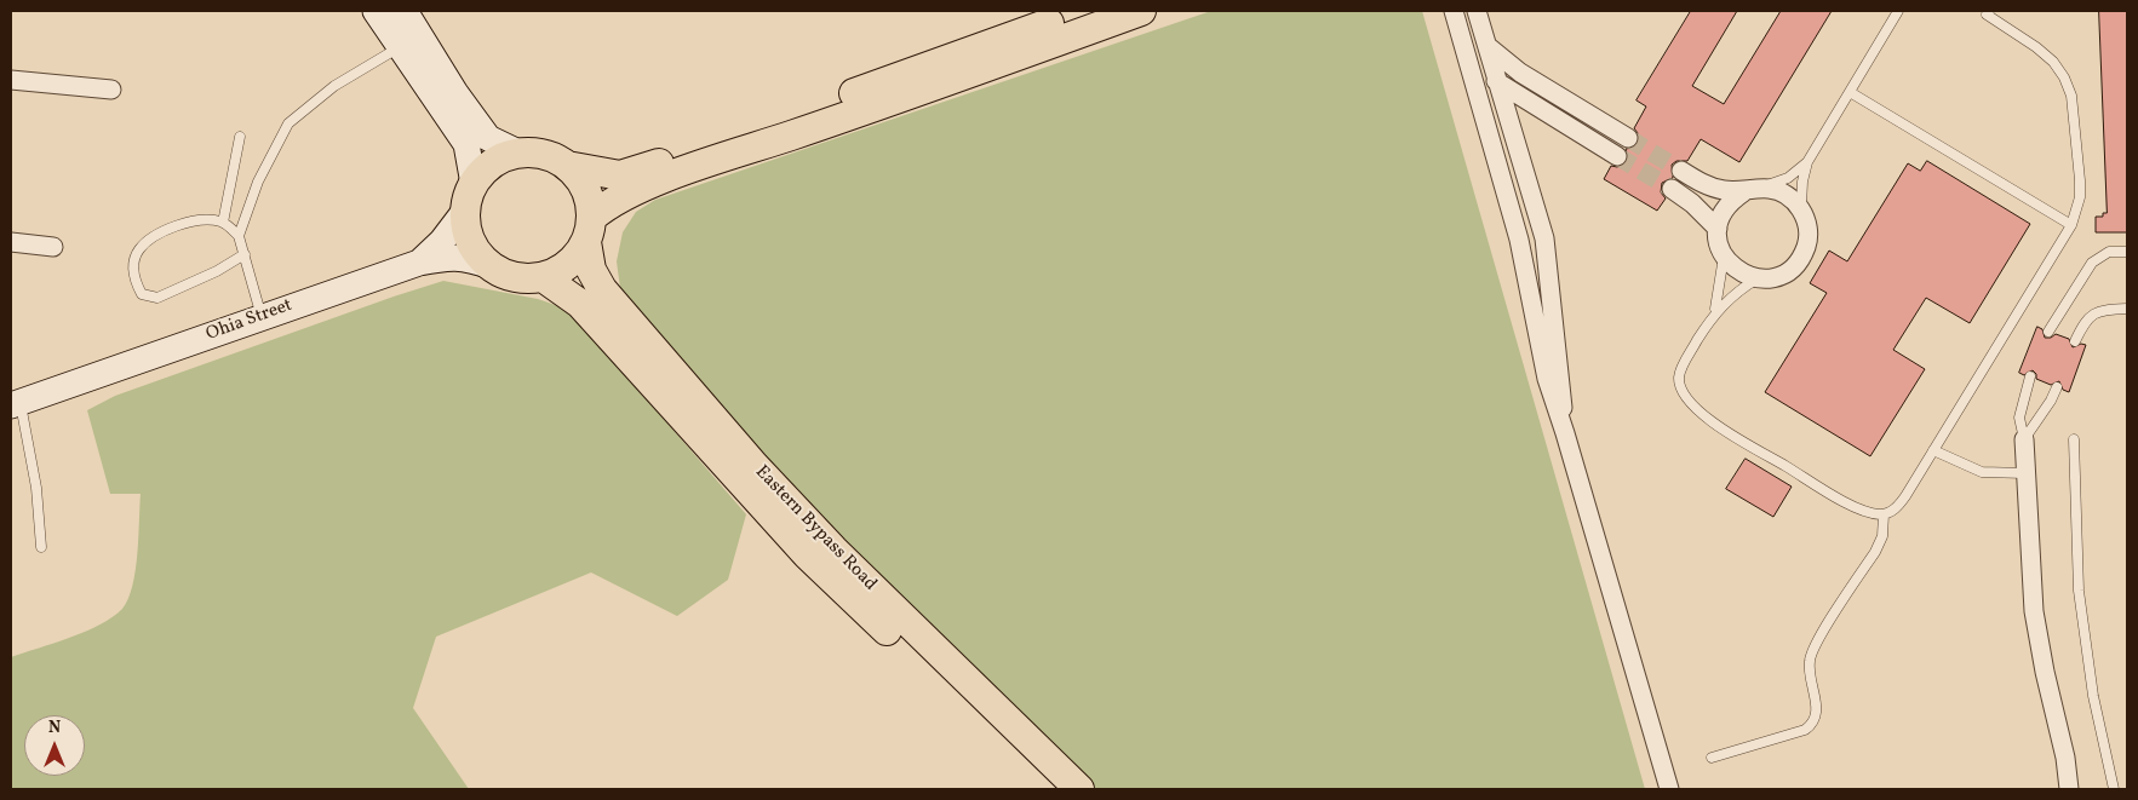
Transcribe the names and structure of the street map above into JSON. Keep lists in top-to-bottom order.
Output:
{
  "streets": {
    "main road": ["Eastern Bypass Road"],
    "street": ["Ohia Street"]
  },
  "crossings": [
    ["Ohia Street", "Eastern Bypass Road"]
  ],
  "north": "top"
}
